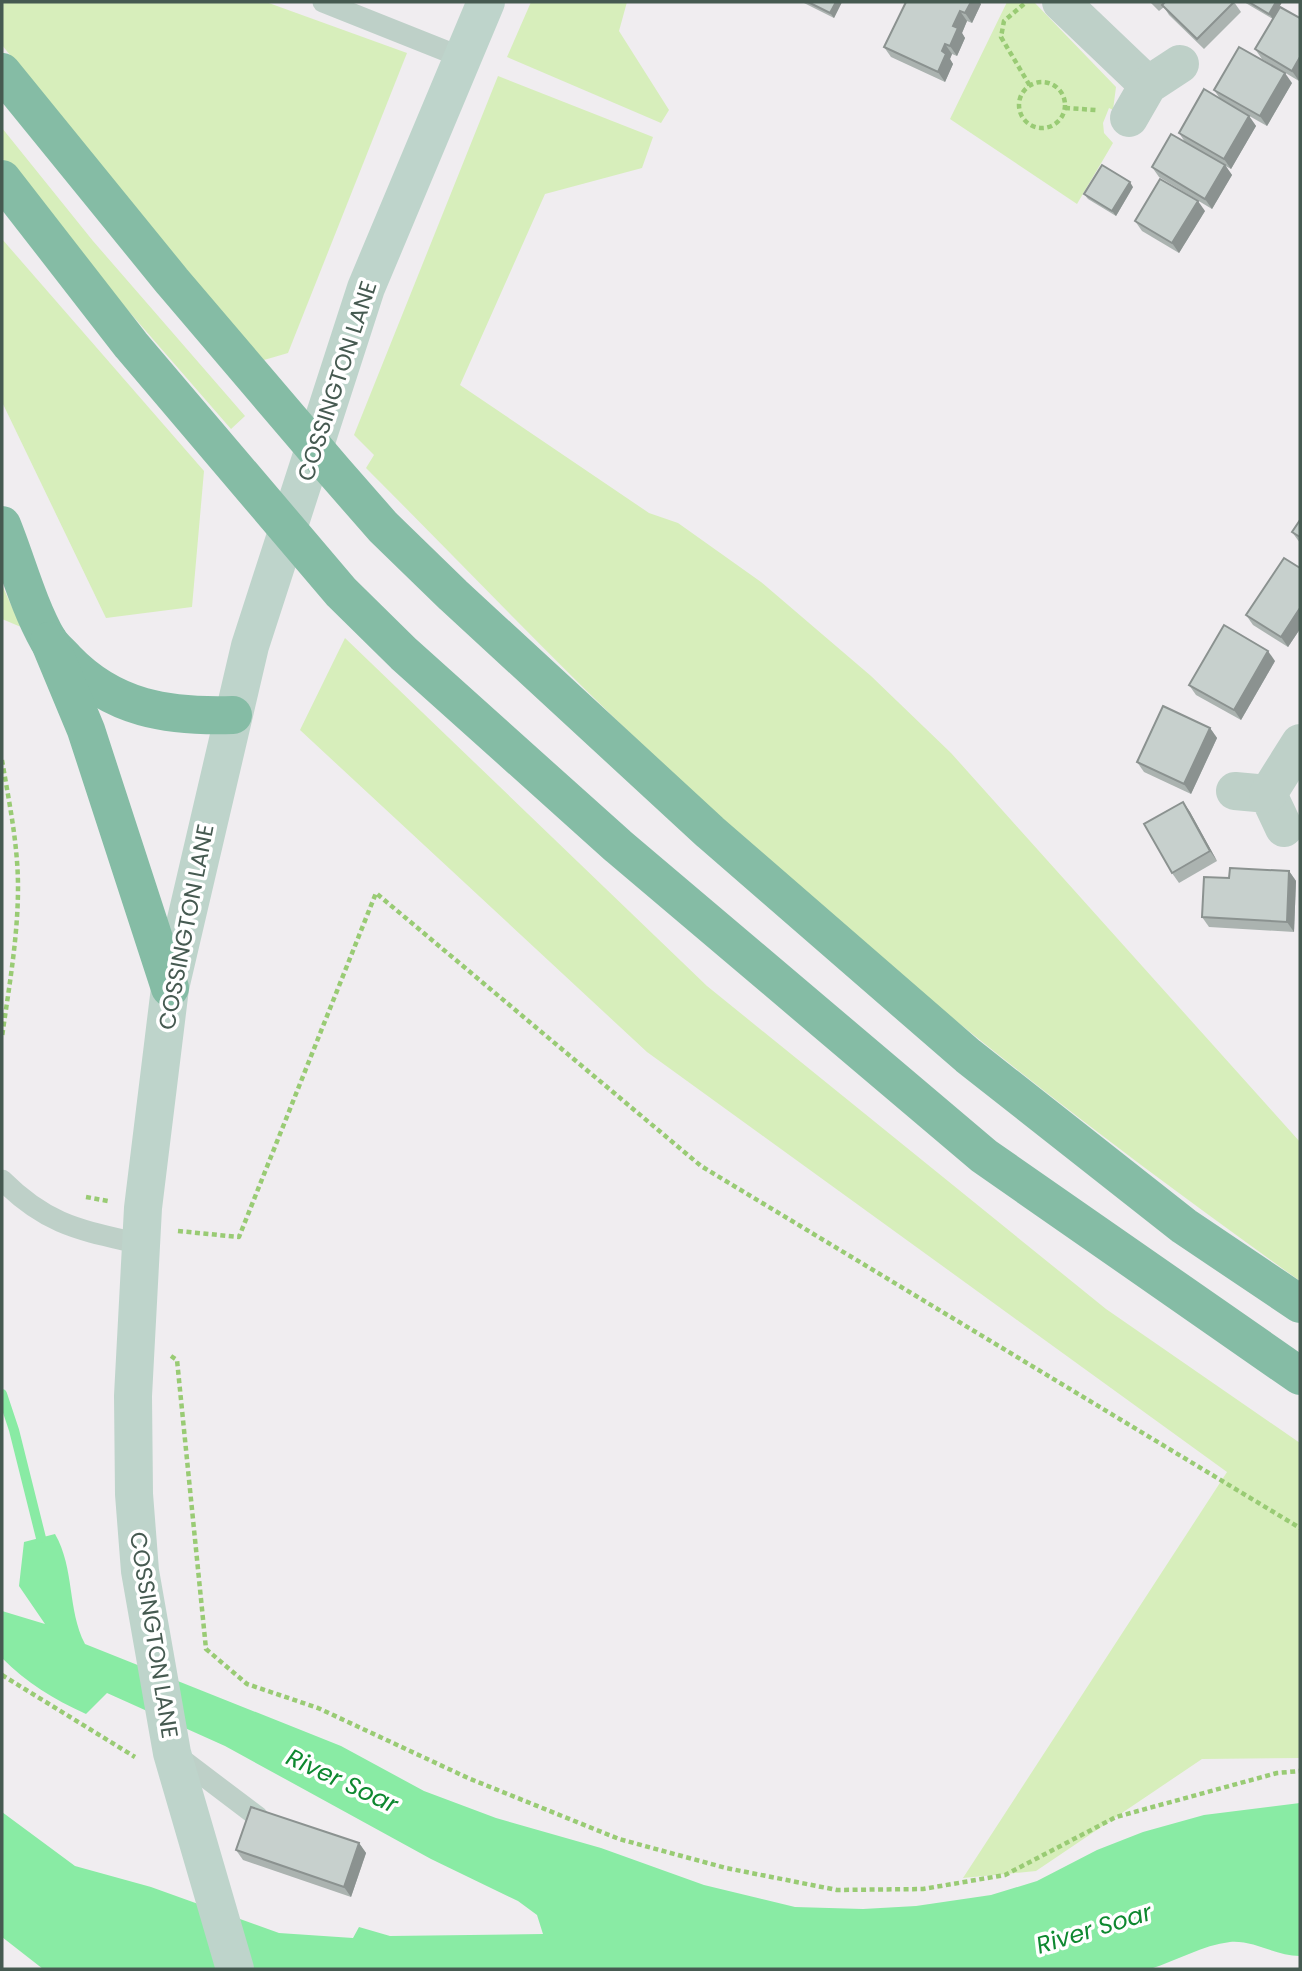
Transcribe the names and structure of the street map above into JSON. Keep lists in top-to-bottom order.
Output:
{
  "streets": {
    "street": ["COSSINGTON LANE"]
  },
  "water": ["River Soar"]
}
